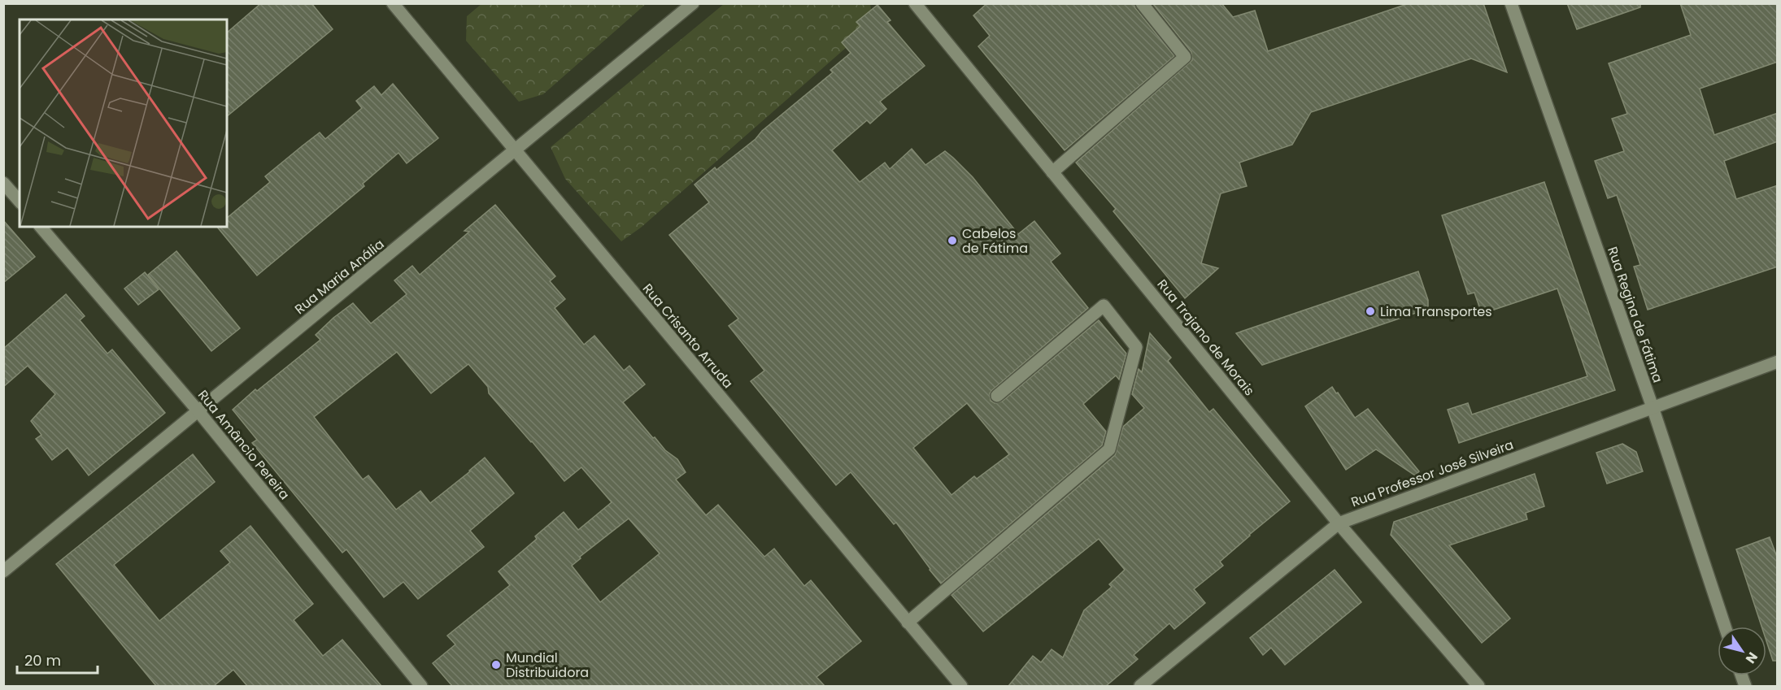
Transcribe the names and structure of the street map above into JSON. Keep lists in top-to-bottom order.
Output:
{
  "streets": {
    "street": [
      "Rua Maria Anália",
      "Rua Regina de Fátima",
      "Rua Crisanto Arruda",
      "Rua Trajano de Morais",
      "Rua Amâncio Pereira",
      "Rua Professor José Silveira"
    ]
  },
  "crossings": [
    ["Rua Maria Anália", "Rua Crisanto Arruda"],
    ["Rua Maria Anália", "Rua Amâncio Pereira"],
    ["Rua Regina de Fátima", "Rua Professor José Silveira"],
    ["Rua Trajano de Morais", "Rua Professor José Silveira"]
  ],
  "places": ["Cabelos de Fátima", "Lima Transportes", "Mundial Distribuidora"],
  "scale_bar": "20 m",
  "north": "bottom right"
}
